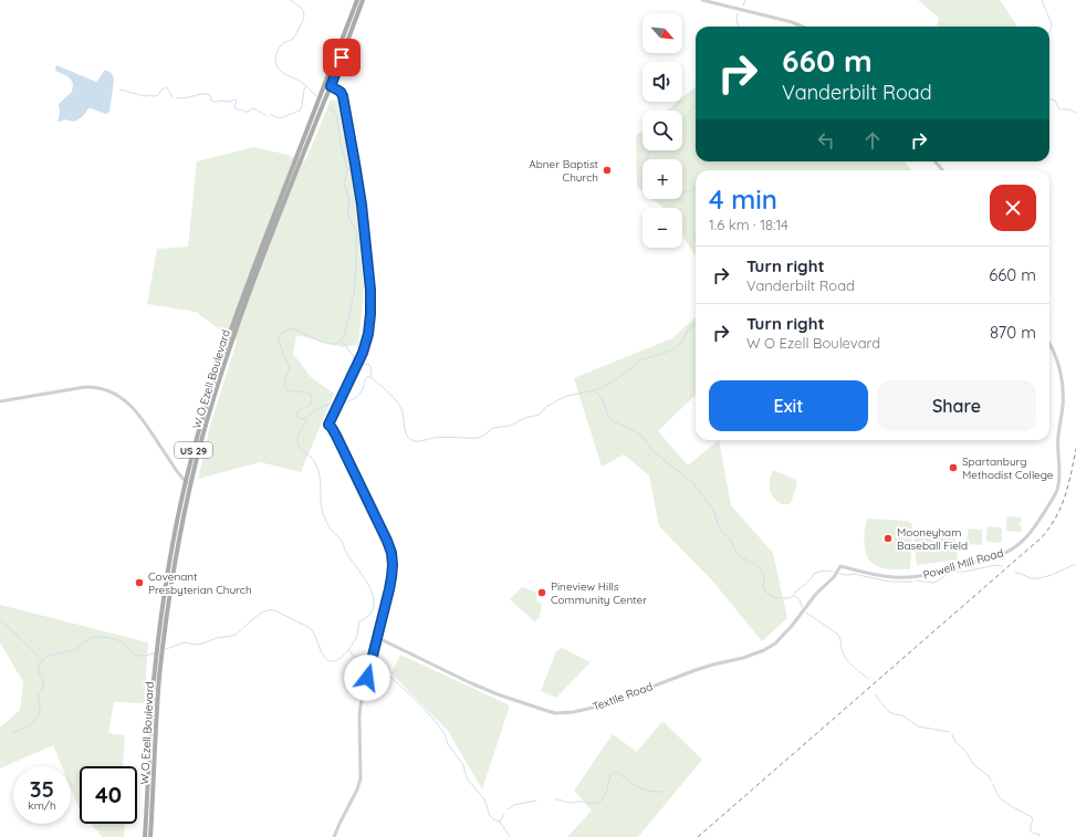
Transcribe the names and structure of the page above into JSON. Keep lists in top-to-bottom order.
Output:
{
  "streets": {
    "main road": ["W O Ezell Boulevard", "US 29"],
    "street": ["Powell Mill Road", "Textile Road"]
  },
  "crossings": [
    ["Powell Mill Road", "Textile Road"]
  ],
  "places": [
    "Abner Baptist Church",
    "Spartanburg Methodist College",
    "Mooneyham Baseball Field",
    "Covenant Presbyterian Church",
    "Pineview Hills Community Center"
  ],
  "north": "bottom right",
  "page": {
    "map_buttons": ["+", "−"],
    "turn": ["660 m", "Vanderbilt Road"],
    "heading": ["4 min", "1.6 km · 18:14"],
    "list": [
      {
        "name": "Turn right",
        "note": "Vanderbilt Road",
        "value": "660 m"
      },
      {
        "name": "Turn right",
        "note": "W O Ezell Boulevard",
        "value": "870 m"
      }
    ],
    "buttons": ["Exit", "Share"],
    "speed": "35 km/h",
    "limit": "40"
  }
}
